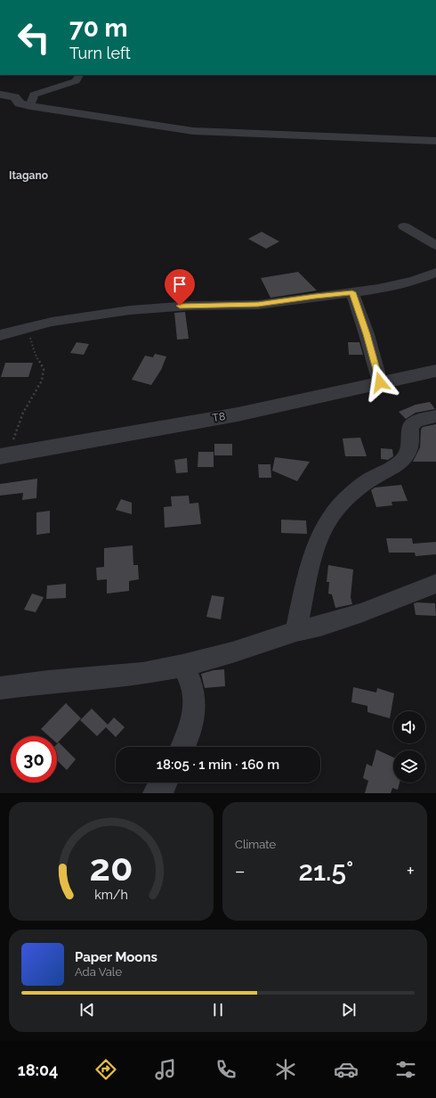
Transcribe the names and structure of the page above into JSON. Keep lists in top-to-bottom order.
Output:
{
  "streets": {
    "street": ["T8"]
  },
  "districts": ["Itagano"],
  "page": {
    "turn": ["70 m", "Turn left"],
    "limit": "30",
    "trip": "18:05 · 1 min · 160 m",
    "tile": "Climate",
    "heat": ["−", "21.5°", "+"],
    "song": ["Paper Moons", "Ada Vale"],
    "tabs": "18:04",
    "gauge": ["20", "km/h"]
  }
}
